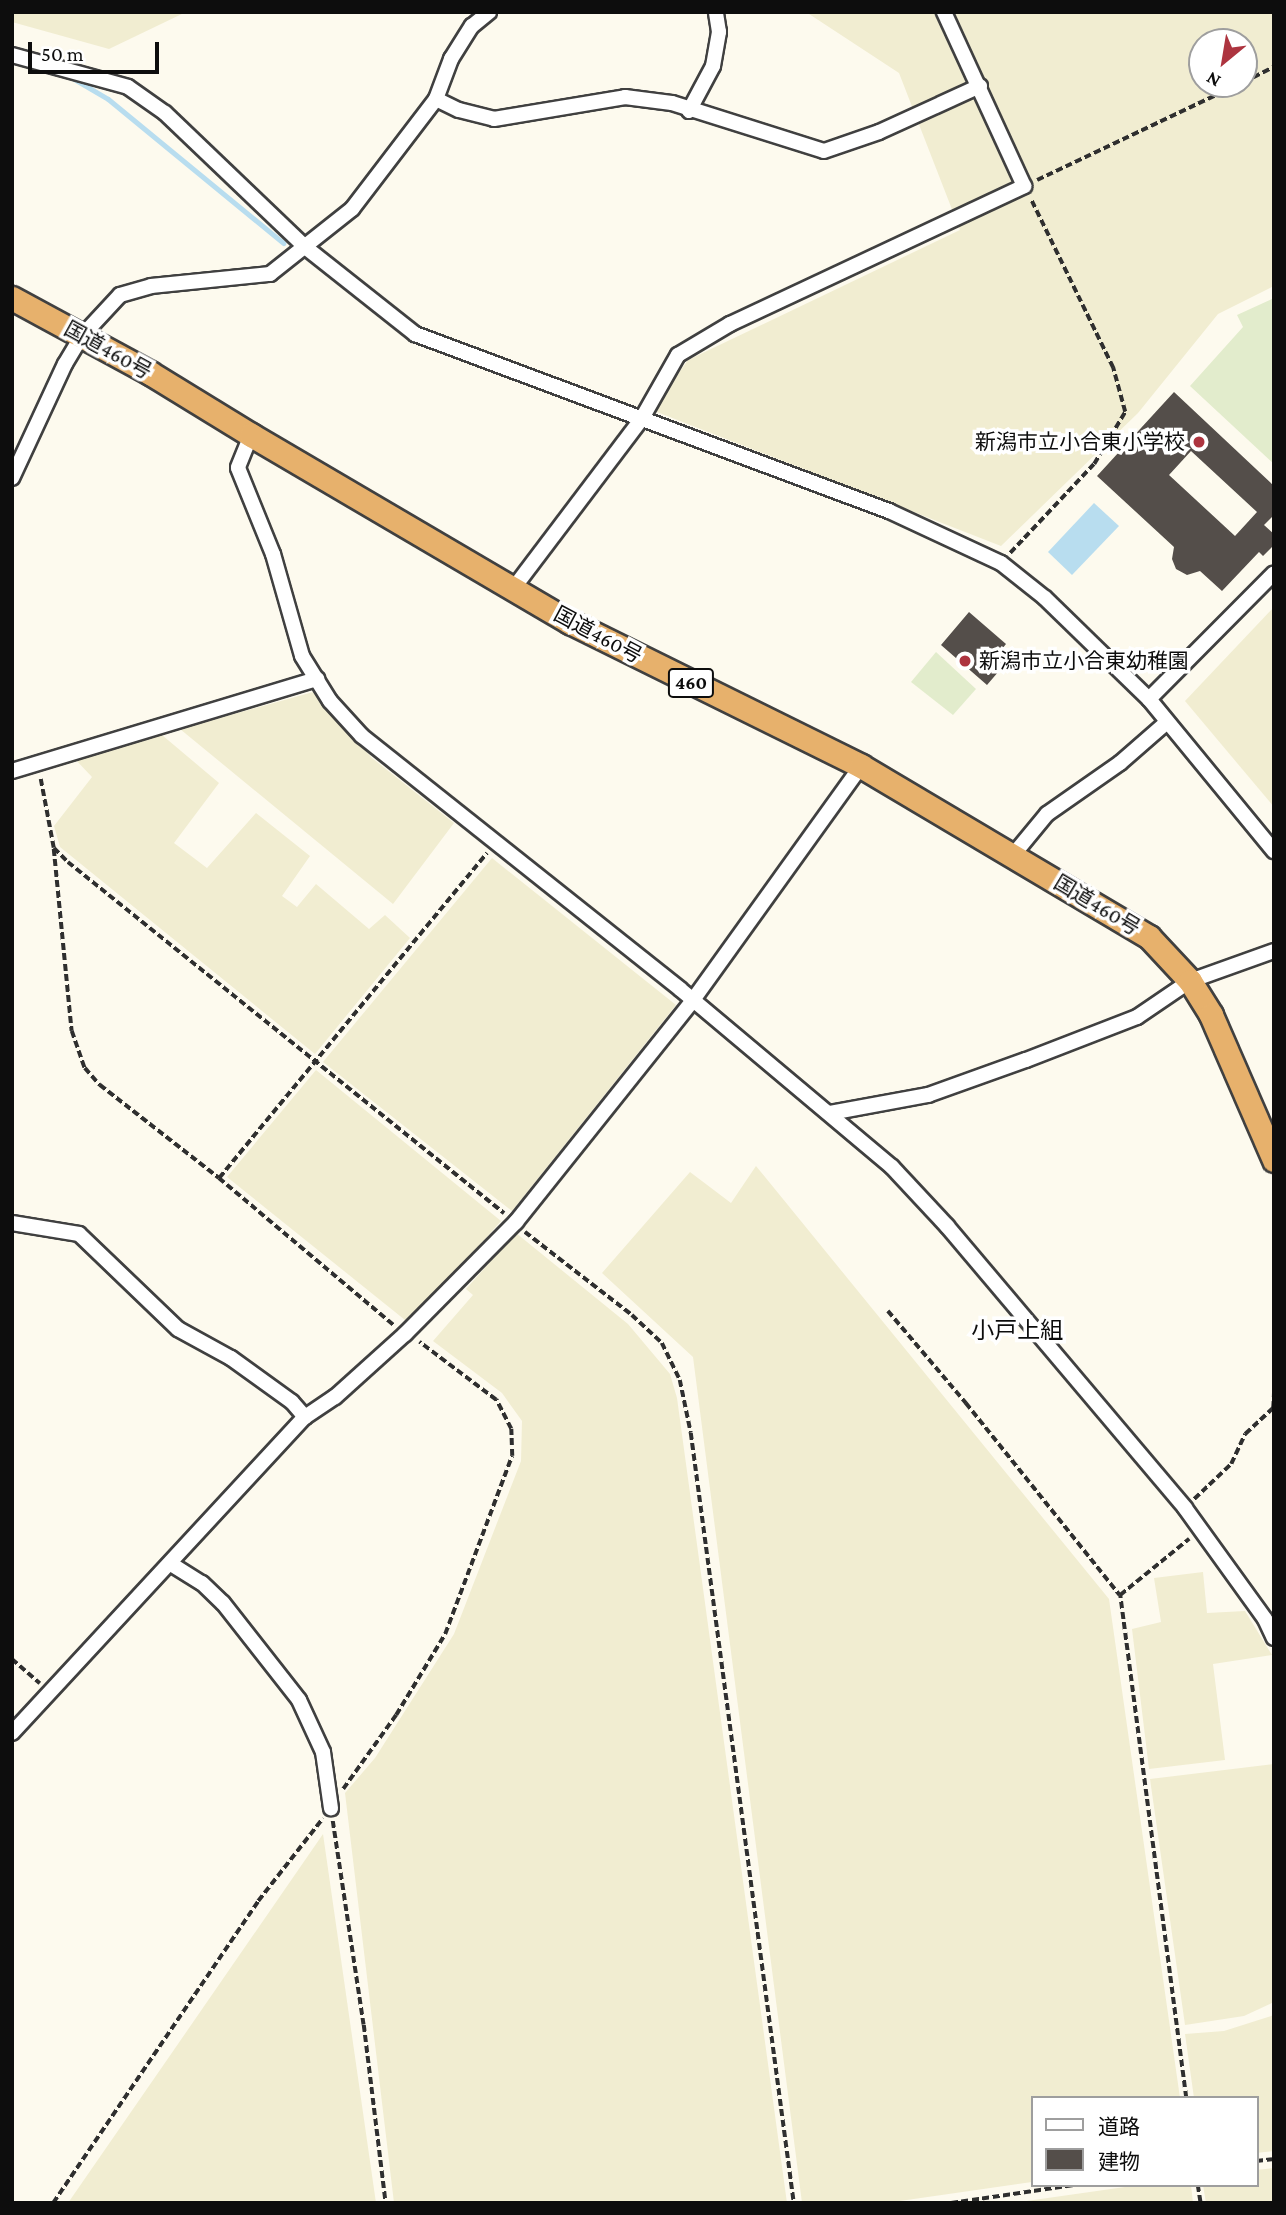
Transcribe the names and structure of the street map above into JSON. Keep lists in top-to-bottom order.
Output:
{
  "streets": {
    "highway": ["国道460号", "460"]
  },
  "districts": ["小戸上組"],
  "places": ["新潟市立小合東小学校", "新潟市立小合東幼稚園"],
  "legend": ["道路", "建物"],
  "scale_bar": "50 m",
  "north": "bottom left"
}
